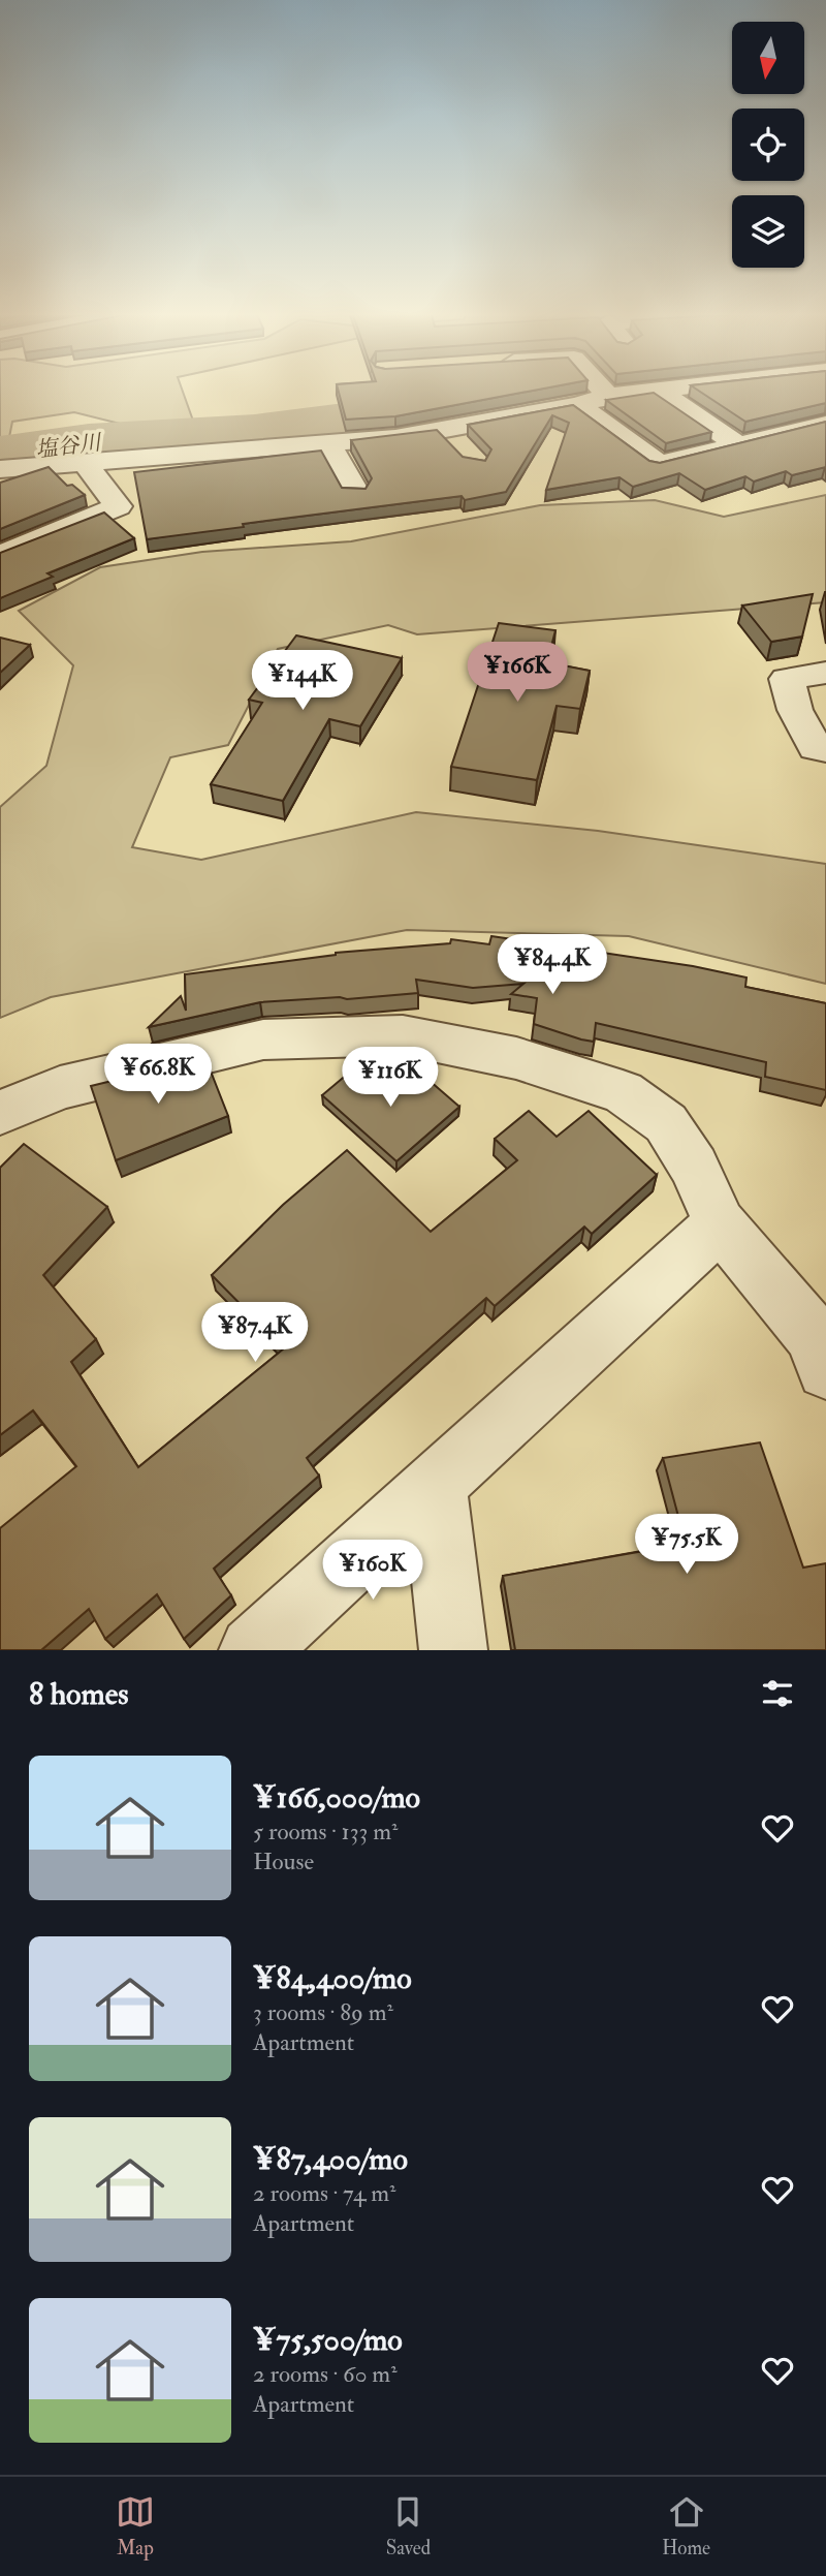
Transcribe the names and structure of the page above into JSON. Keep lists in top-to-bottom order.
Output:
{
  "water": ["塩谷川"],
  "north": "bottom",
  "page": {
    "price": [
      "¥166K",
      "¥144K",
      "¥84.4K",
      "¥66.8K",
      "¥116K",
      "¥87.4K",
      "¥75.5K",
      "¥160K"
    ],
    "heading": "8 homes",
    "list": [
      {
        "name": "¥166,000/mo",
        "note": "5 rooms · 133 m² · House"
      },
      {
        "name": "¥84,400/mo",
        "note": "3 rooms · 89 m² · Apartment"
      },
      {
        "name": "¥87,400/mo",
        "note": "2 rooms · 74 m² · Apartment"
      },
      {
        "name": "¥75,500/mo",
        "note": "2 rooms · 60 m² · Apartment"
      }
    ],
    "tabs": ["Map", "Saved", "Home"]
  }
}
